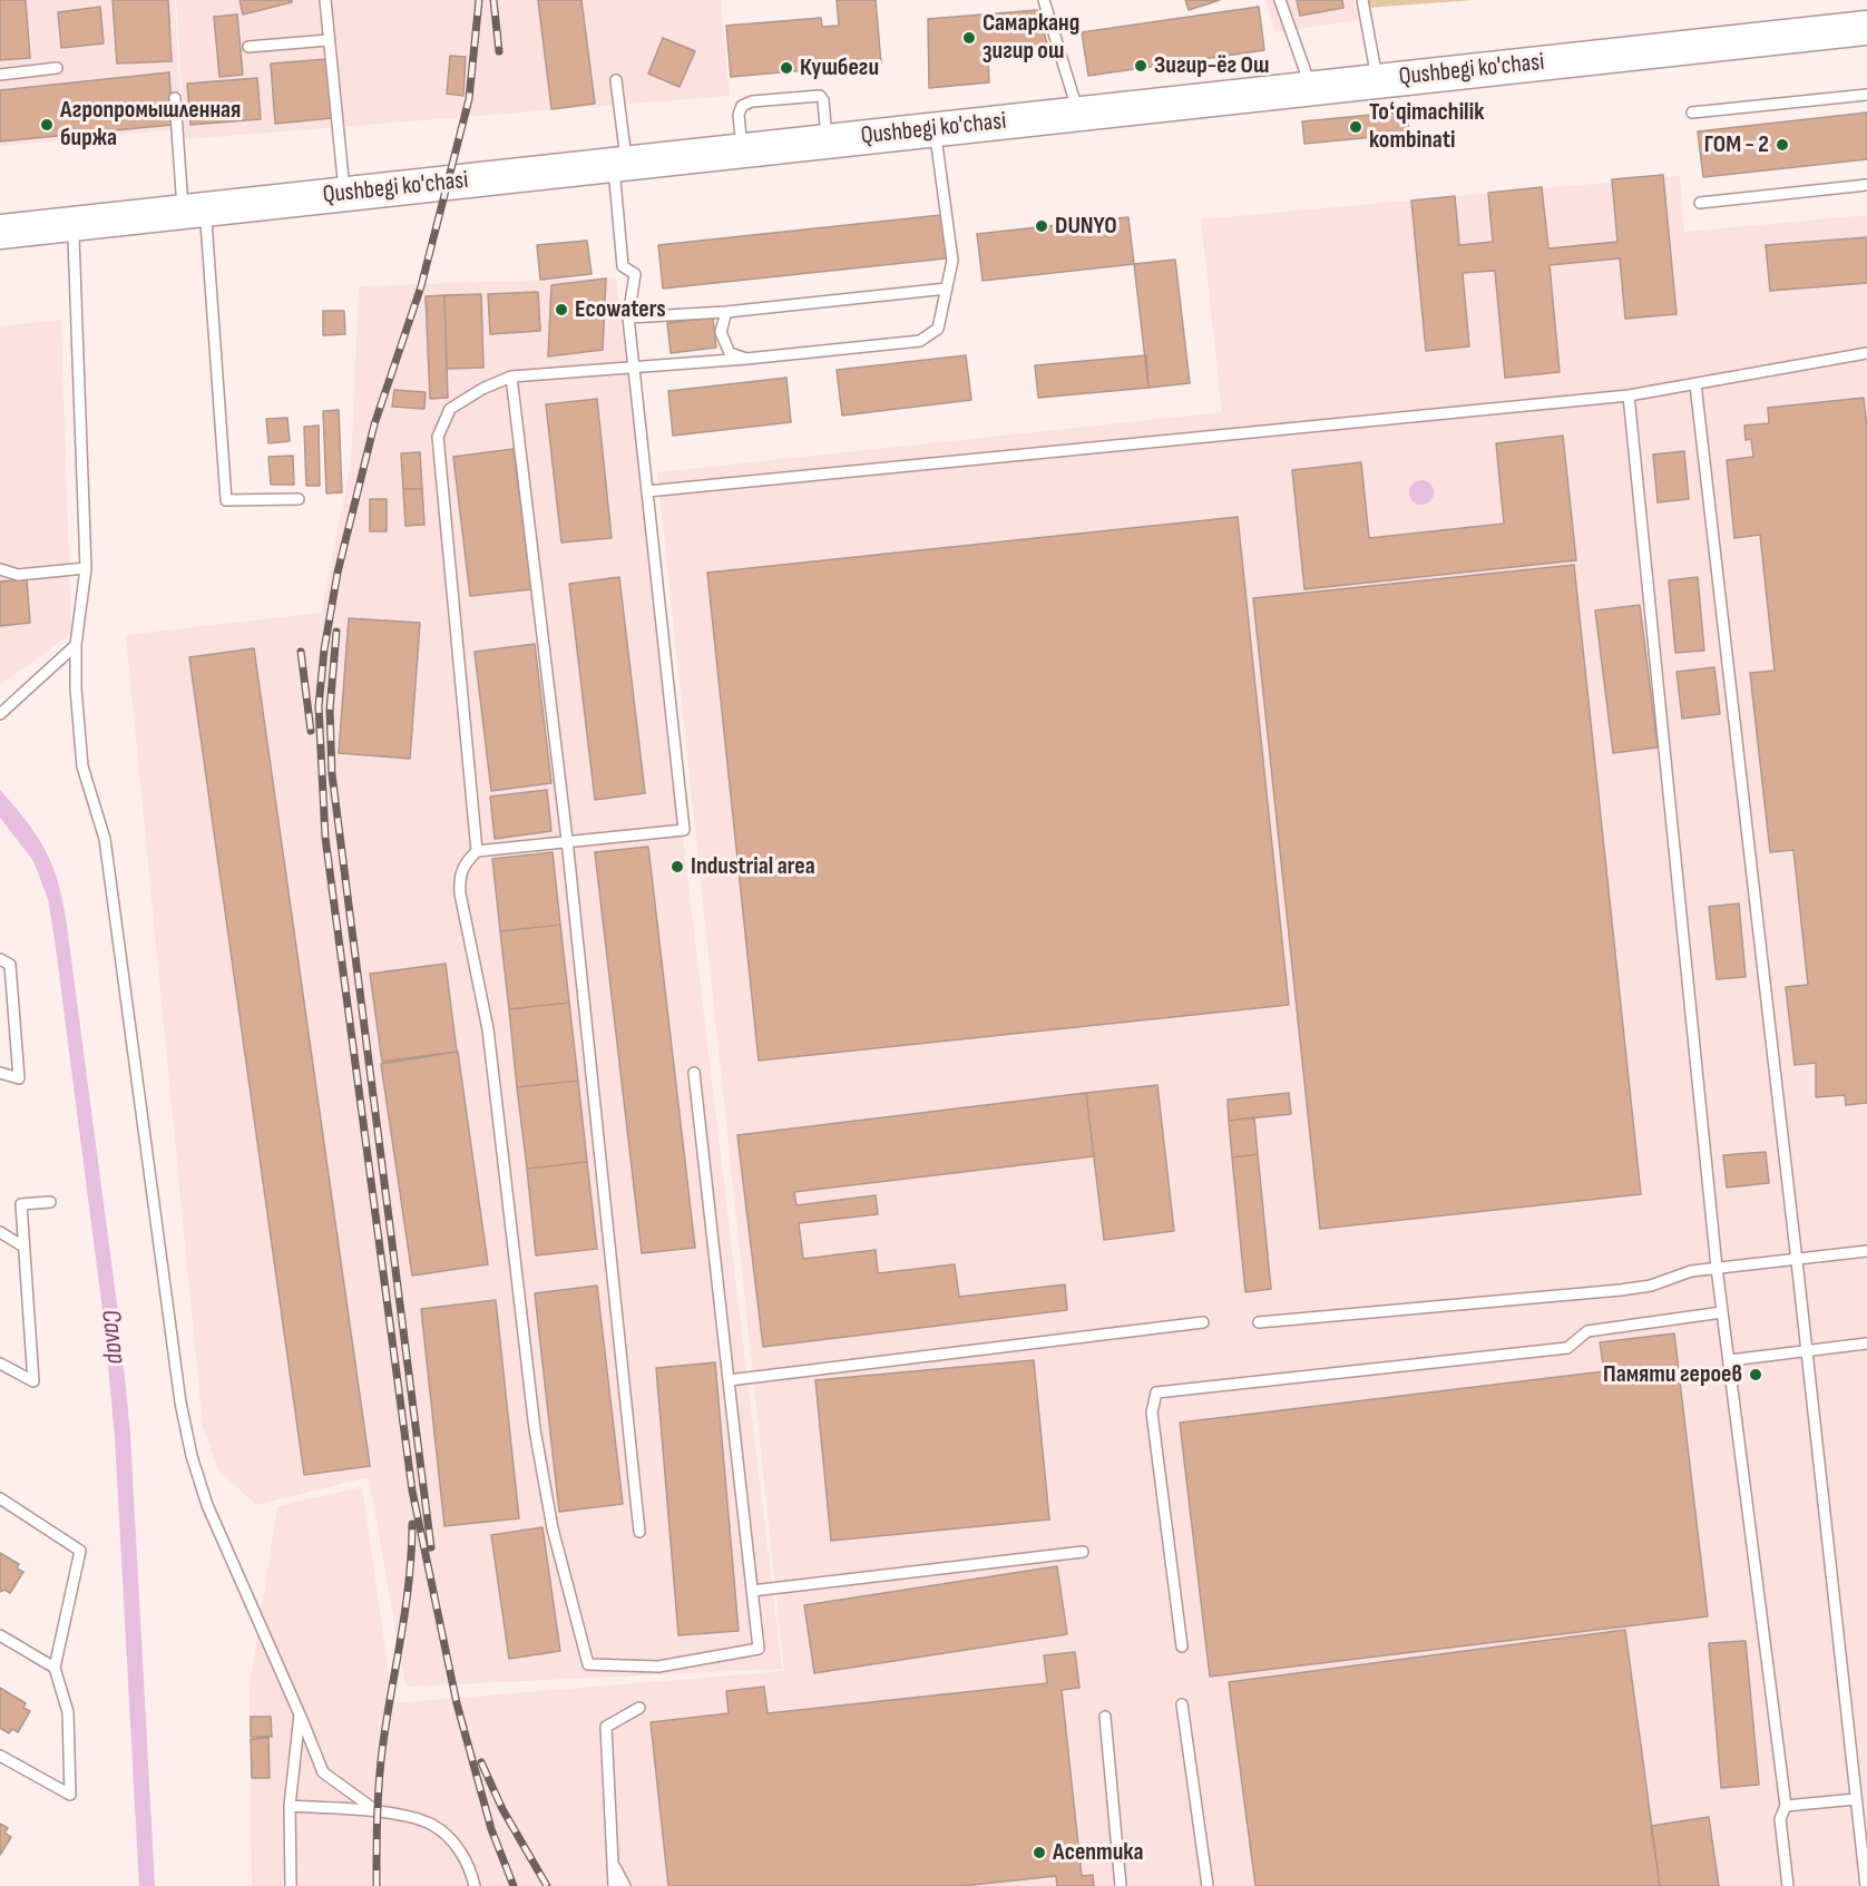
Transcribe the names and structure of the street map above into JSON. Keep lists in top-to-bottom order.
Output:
{
  "streets": {
    "main road": ["Qushbegi ko'chasi"]
  },
  "water": ["Салар"],
  "places": [
    "Самарканд зигир ош",
    "Зигир-ёг Ош",
    "Кушбеги",
    "Агропромышленная биржа",
    "Toʻqimachilik kombinati",
    "ГОМ - 2",
    "DUNYO",
    "Ecowaters",
    "Industrial area",
    "Памяти героев",
    "Асептика"
  ]
}
